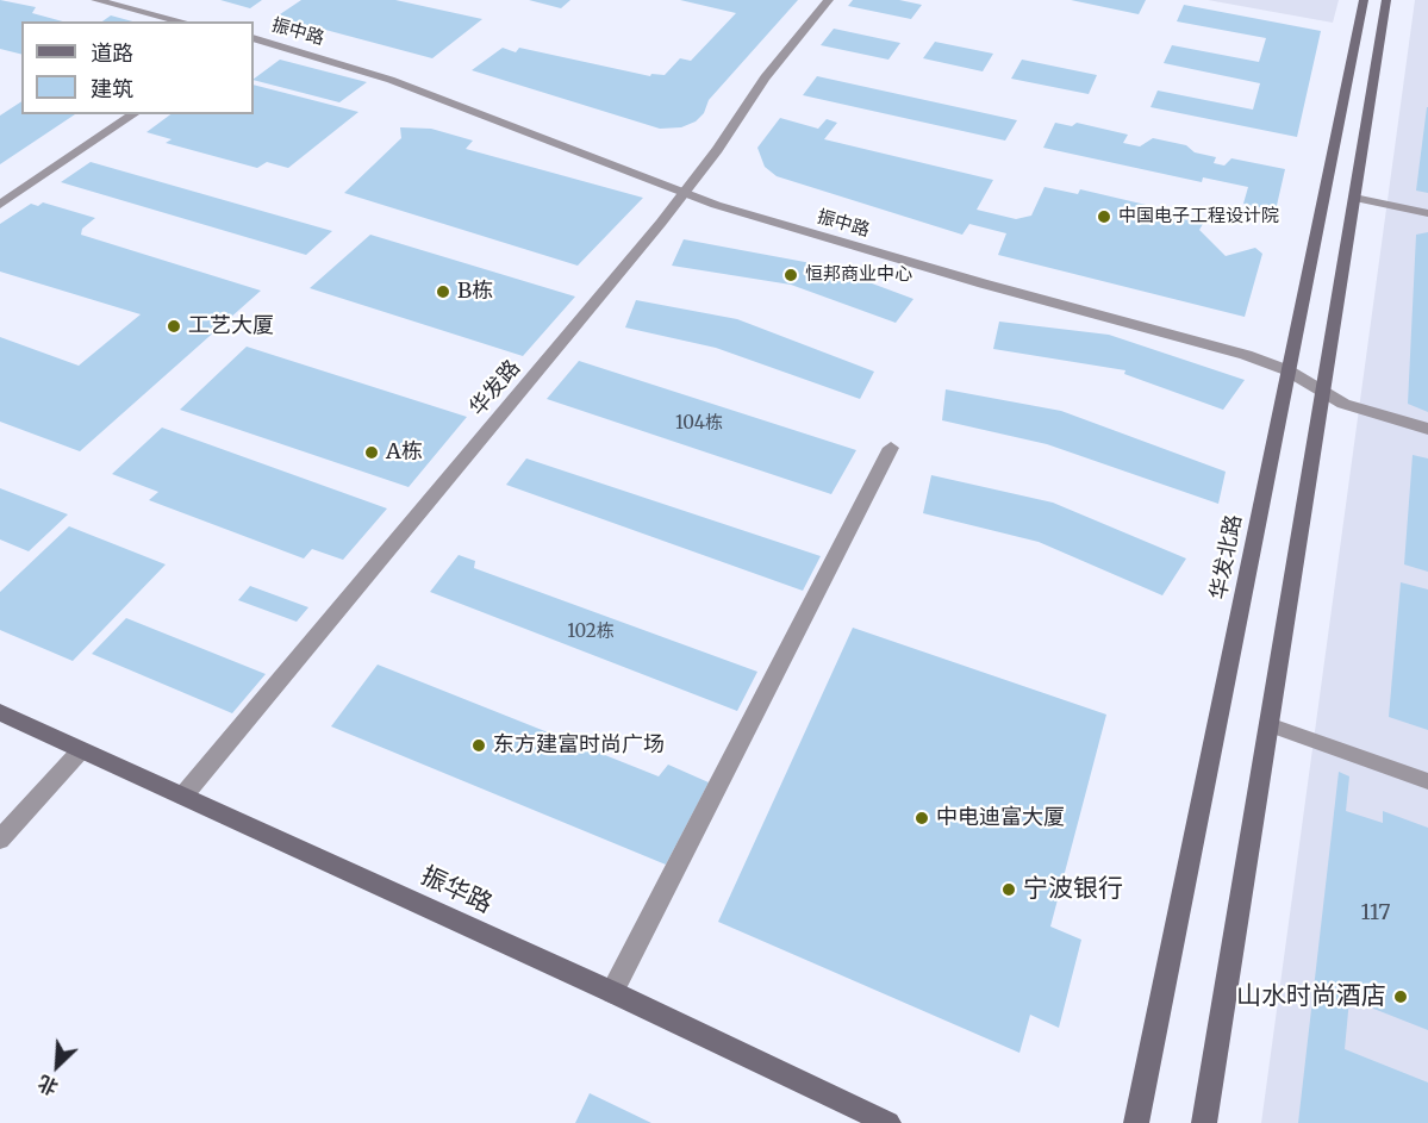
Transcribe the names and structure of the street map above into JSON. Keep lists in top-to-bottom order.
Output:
{
  "streets": {
    "main road": ["华发北路", "振华路"],
    "street": ["振中路", "华发路"]
  },
  "crossings": [
    ["振中路", "华发路"],
    ["振中路", "华发北路"],
    ["华发路", "振华路"]
  ],
  "places": [
    "中国电子工程设计院",
    "恒邦商业中心",
    "B栋",
    "工艺大厦",
    "A栋",
    "东方建富时尚广场",
    "中电迪富大厦",
    "宁波银行",
    "山水时尚酒店"
  ],
  "house_numbers": ["104栋", "102栋", "117"],
  "legend": ["道路", "建筑"],
  "north": "bottom left"
}
